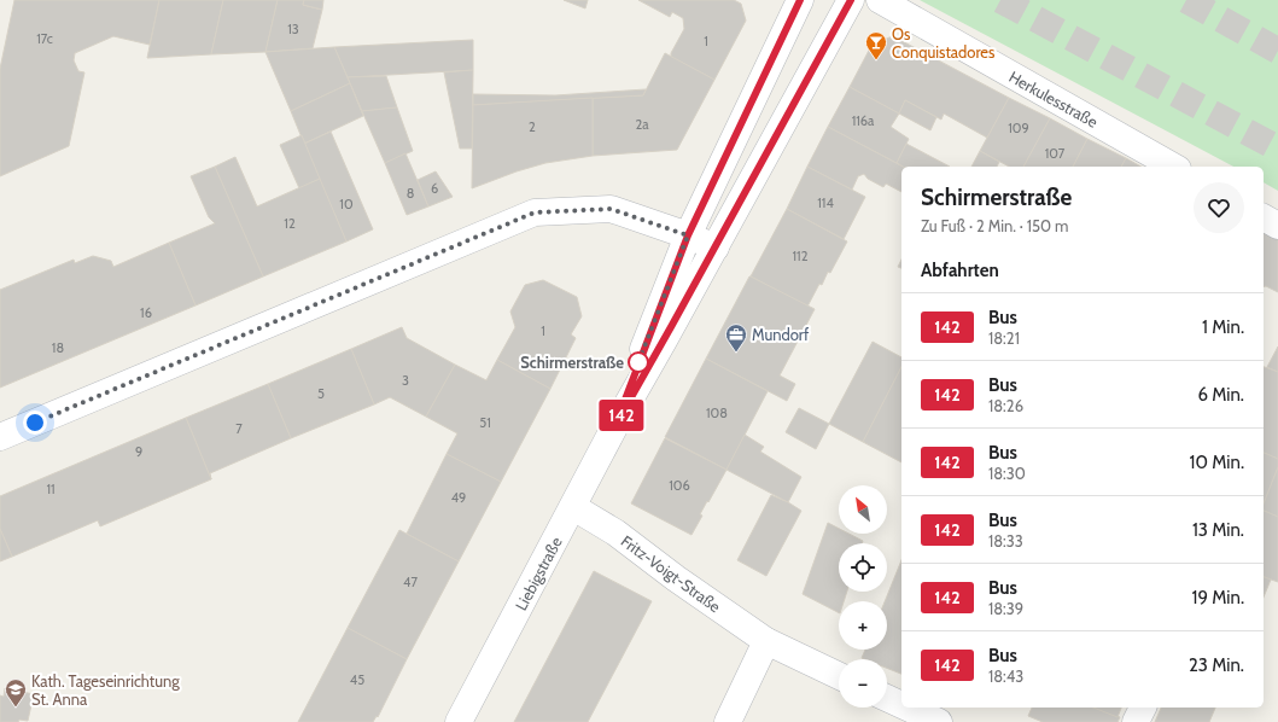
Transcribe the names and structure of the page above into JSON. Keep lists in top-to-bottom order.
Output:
{
  "streets": {
    "street": ["Herkulesstraße", "Liebigstraße", "Fritz-Voigt-Straße"]
  },
  "crossings": [
    ["Liebigstraße", "Fritz-Voigt-Straße"]
  ],
  "places": {
    "bar": ["Os Conquistadores"],
    "office": ["Mundorf"],
    "other": ["Schirmerstraße"],
    "school or university": ["Kath. Tageseinrichtung St. Anna"]
  },
  "lines": ["bus line 142"],
  "house_numbers": [
    "13",
    "17c",
    "1",
    "116a",
    "2a",
    "2",
    "109",
    "107",
    "6",
    "8",
    "114",
    "10",
    "12",
    "112",
    "16",
    "1",
    "18",
    "3",
    "5",
    "108",
    "51",
    "7",
    "9",
    "106",
    "11",
    "49",
    "47",
    "45"
  ],
  "north": "top left",
  "page": {
    "on_map": "142",
    "heading": [
      ["Schirmerstraße", "Zu Fuß · 2 Min. · 150 m"],
      "Abfahrten"
    ],
    "list": [
      {
        "mark": "142",
        "name": "Bus",
        "note": "18:21",
        "value": "1 Min."
      },
      {
        "mark": "142",
        "name": "Bus",
        "note": "18:26",
        "value": "6 Min."
      },
      {
        "mark": "142",
        "name": "Bus",
        "note": "18:30",
        "value": "10 Min."
      },
      {
        "mark": "142",
        "name": "Bus",
        "note": "18:33",
        "value": "13 Min."
      },
      {
        "mark": "142",
        "name": "Bus",
        "note": "18:39",
        "value": "19 Min."
      },
      {
        "mark": "142",
        "name": "Bus",
        "note": "18:43",
        "value": "23 Min."
      }
    ],
    "map_buttons": ["+", "−"]
  }
}
